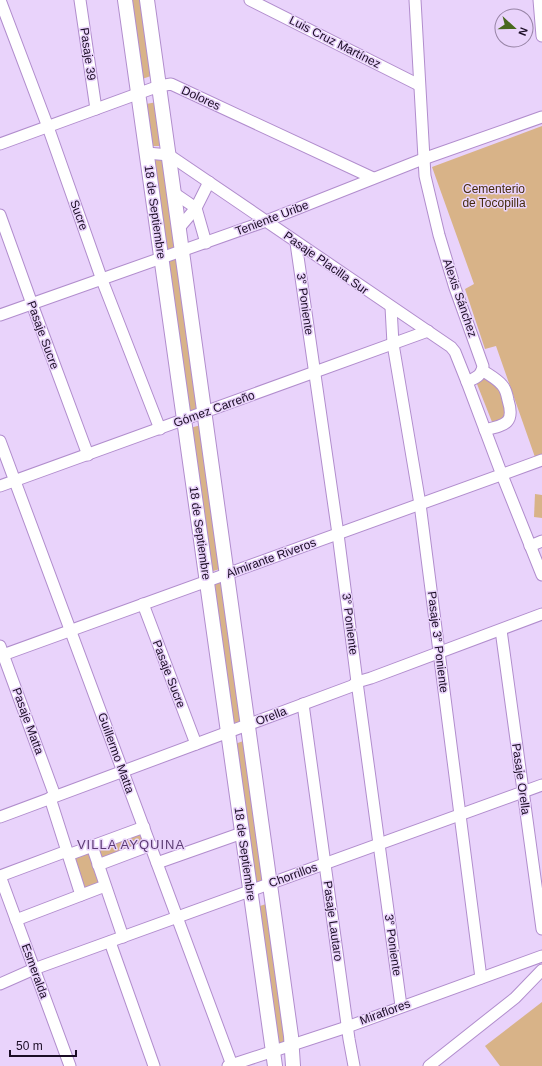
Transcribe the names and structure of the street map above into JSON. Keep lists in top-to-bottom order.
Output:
{
  "streets": {
    "main road": ["18 de Septiembre"],
    "street": [
      "Luis Cruz Martínez",
      "Pasaje 39",
      "Dolores",
      "Sucre",
      "Teniente Uribe",
      "Pasaje Placilla Sur",
      "Alexis Sánchez",
      "3° Poniente",
      "Pasaje Sucre",
      "Gómez Carreño",
      "Almirante Riveros",
      "Pasaje 3° Poniente",
      "Orella",
      "Pasaje Matta",
      "Guillermo Matta",
      "Pasaje Orella",
      "Chorrillos",
      "Pasaje Lautaro",
      "Esmeralda",
      "Miraflores"
    ]
  },
  "crossings": [
    ["Luis Cruz Martínez", "Alexis Sánchez"],
    ["Pasaje 39", "Dolores"],
    ["Dolores", "18 de Septiembre"],
    ["Dolores", "Sucre"],
    ["Dolores", "Teniente Uribe"],
    ["18 de Septiembre", "Teniente Uribe"],
    ["18 de Septiembre", "Pasaje Placilla Sur"],
    ["18 de Septiembre", "Gómez Carreño"],
    ["18 de Septiembre", "Almirante Riveros"],
    ["18 de Septiembre", "Orella"],
    ["18 de Septiembre", "Chorrillos"],
    ["18 de Septiembre", "Miraflores"],
    ["Sucre", "Teniente Uribe"],
    ["Sucre", "Gómez Carreño"],
    ["Teniente Uribe", "Pasaje Placilla Sur"],
    ["Teniente Uribe", "Alexis Sánchez"],
    ["Teniente Uribe", "Pasaje Sucre"],
    ["Pasaje Placilla Sur", "3° Poniente"],
    ["Pasaje Placilla Sur", "Gómez Carreño"],
    ["Pasaje Placilla Sur", "Pasaje 3° Poniente"],
    ["3° Poniente", "Gómez Carreño"],
    ["3° Poniente", "Almirante Riveros"],
    ["3° Poniente", "Orella"],
    ["3° Poniente", "Chorrillos"],
    ["3° Poniente", "Miraflores"],
    ["Pasaje Sucre", "Gómez Carreño"],
    ["Pasaje Sucre", "Almirante Riveros"],
    ["Pasaje Sucre", "Orella"],
    ["Gómez Carreño", "Pasaje 3° Poniente"],
    ["Gómez Carreño", "Guillermo Matta"],
    ["Almirante Riveros", "Pasaje 3° Poniente"],
    ["Almirante Riveros", "Pasaje Matta"],
    ["Almirante Riveros", "Guillermo Matta"],
    ["Pasaje 3° Poniente", "Orella"],
    ["Pasaje 3° Poniente", "Chorrillos"],
    ["Pasaje 3° Poniente", "Miraflores"],
    ["Orella", "Pasaje Matta"],
    ["Orella", "Guillermo Matta"],
    ["Orella", "Pasaje Orella"],
    ["Orella", "Pasaje Lautaro"],
    ["Guillermo Matta", "Chorrillos"],
    ["Guillermo Matta", "Miraflores"],
    ["Pasaje Orella", "Chorrillos"],
    ["Chorrillos", "Pasaje Lautaro"],
    ["Chorrillos", "Esmeralda"],
    ["Pasaje Lautaro", "Miraflores"]
  ],
  "districts": ["VILLA AYQUINA"],
  "parks": ["Cementerio de Tocopilla"],
  "scale_bar": "50 m",
  "north": "right"
}
